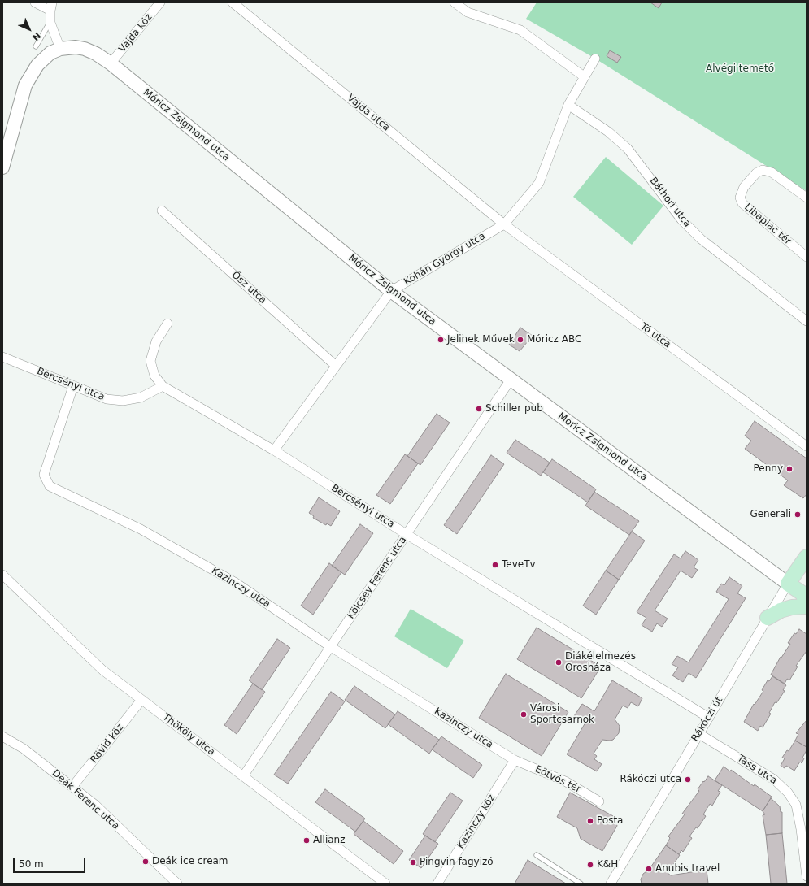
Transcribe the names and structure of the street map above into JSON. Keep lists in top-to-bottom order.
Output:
{
  "streets": {
    "main road": ["Móricz Zsigmond utca", "Rákóczi út"],
    "street": [
      "Vajda köz",
      "Vajda utca",
      "Báthori utca",
      "Libapiac tér",
      "Kohán György utca",
      "Ősz utca",
      "Tó utca",
      "Bercsényi utca",
      "Kölcsey Ferenc utca",
      "Kazinczy utca",
      "Thököly utca",
      "Rövid köz",
      "Tass utca",
      "Eötvös tér",
      "Deák Ferenc utca",
      "Kazinczy köz"
    ]
  },
  "crossings": [
    ["Vajda köz", "Móricz Zsigmond utca"],
    ["Vajda utca", "Kohán György utca"],
    ["Vajda utca", "Tó utca"],
    ["Móricz Zsigmond utca", "Kohán György utca"],
    ["Móricz Zsigmond utca", "Kölcsey Ferenc utca"],
    ["Móricz Zsigmond utca", "Rákóczi út"],
    ["Báthori utca", "Kohán György utca"],
    ["Kohán György utca", "Ősz utca"],
    ["Kohán György utca", "Tó utca"],
    ["Kohán György utca", "Bercsényi utca"],
    ["Bercsényi utca", "Kölcsey Ferenc utca"],
    ["Bercsényi utca", "Kazinczy utca"],
    ["Bercsényi utca", "Rákóczi út"],
    ["Kölcsey Ferenc utca", "Kazinczy utca"],
    ["Kölcsey Ferenc utca", "Thököly utca"],
    ["Kazinczy utca", "Eötvös tér"],
    ["Kazinczy utca", "Kazinczy köz"],
    ["Rákóczi út", "Tass utca"],
    ["Thököly utca", "Rövid köz"],
    ["Rövid köz", "Deák Ferenc utca"],
    ["Eötvös tér", "Kazinczy köz"]
  ],
  "parks": ["Alvégi temető"],
  "places": [
    "Jelinek Művek",
    "Móricz ABC",
    "Schiller pub",
    "Penny",
    "Generali",
    "TeveTv",
    "Diákélelmezés Orosháza",
    "Városi Sportcsarnok",
    "Rákóczi utca",
    "Posta",
    "Allianz",
    "Deák ice cream",
    "Pingvin fagyizó",
    "K&H",
    "Anubis travel"
  ],
  "scale_bar": "50 m",
  "north": "bottom right"
}
